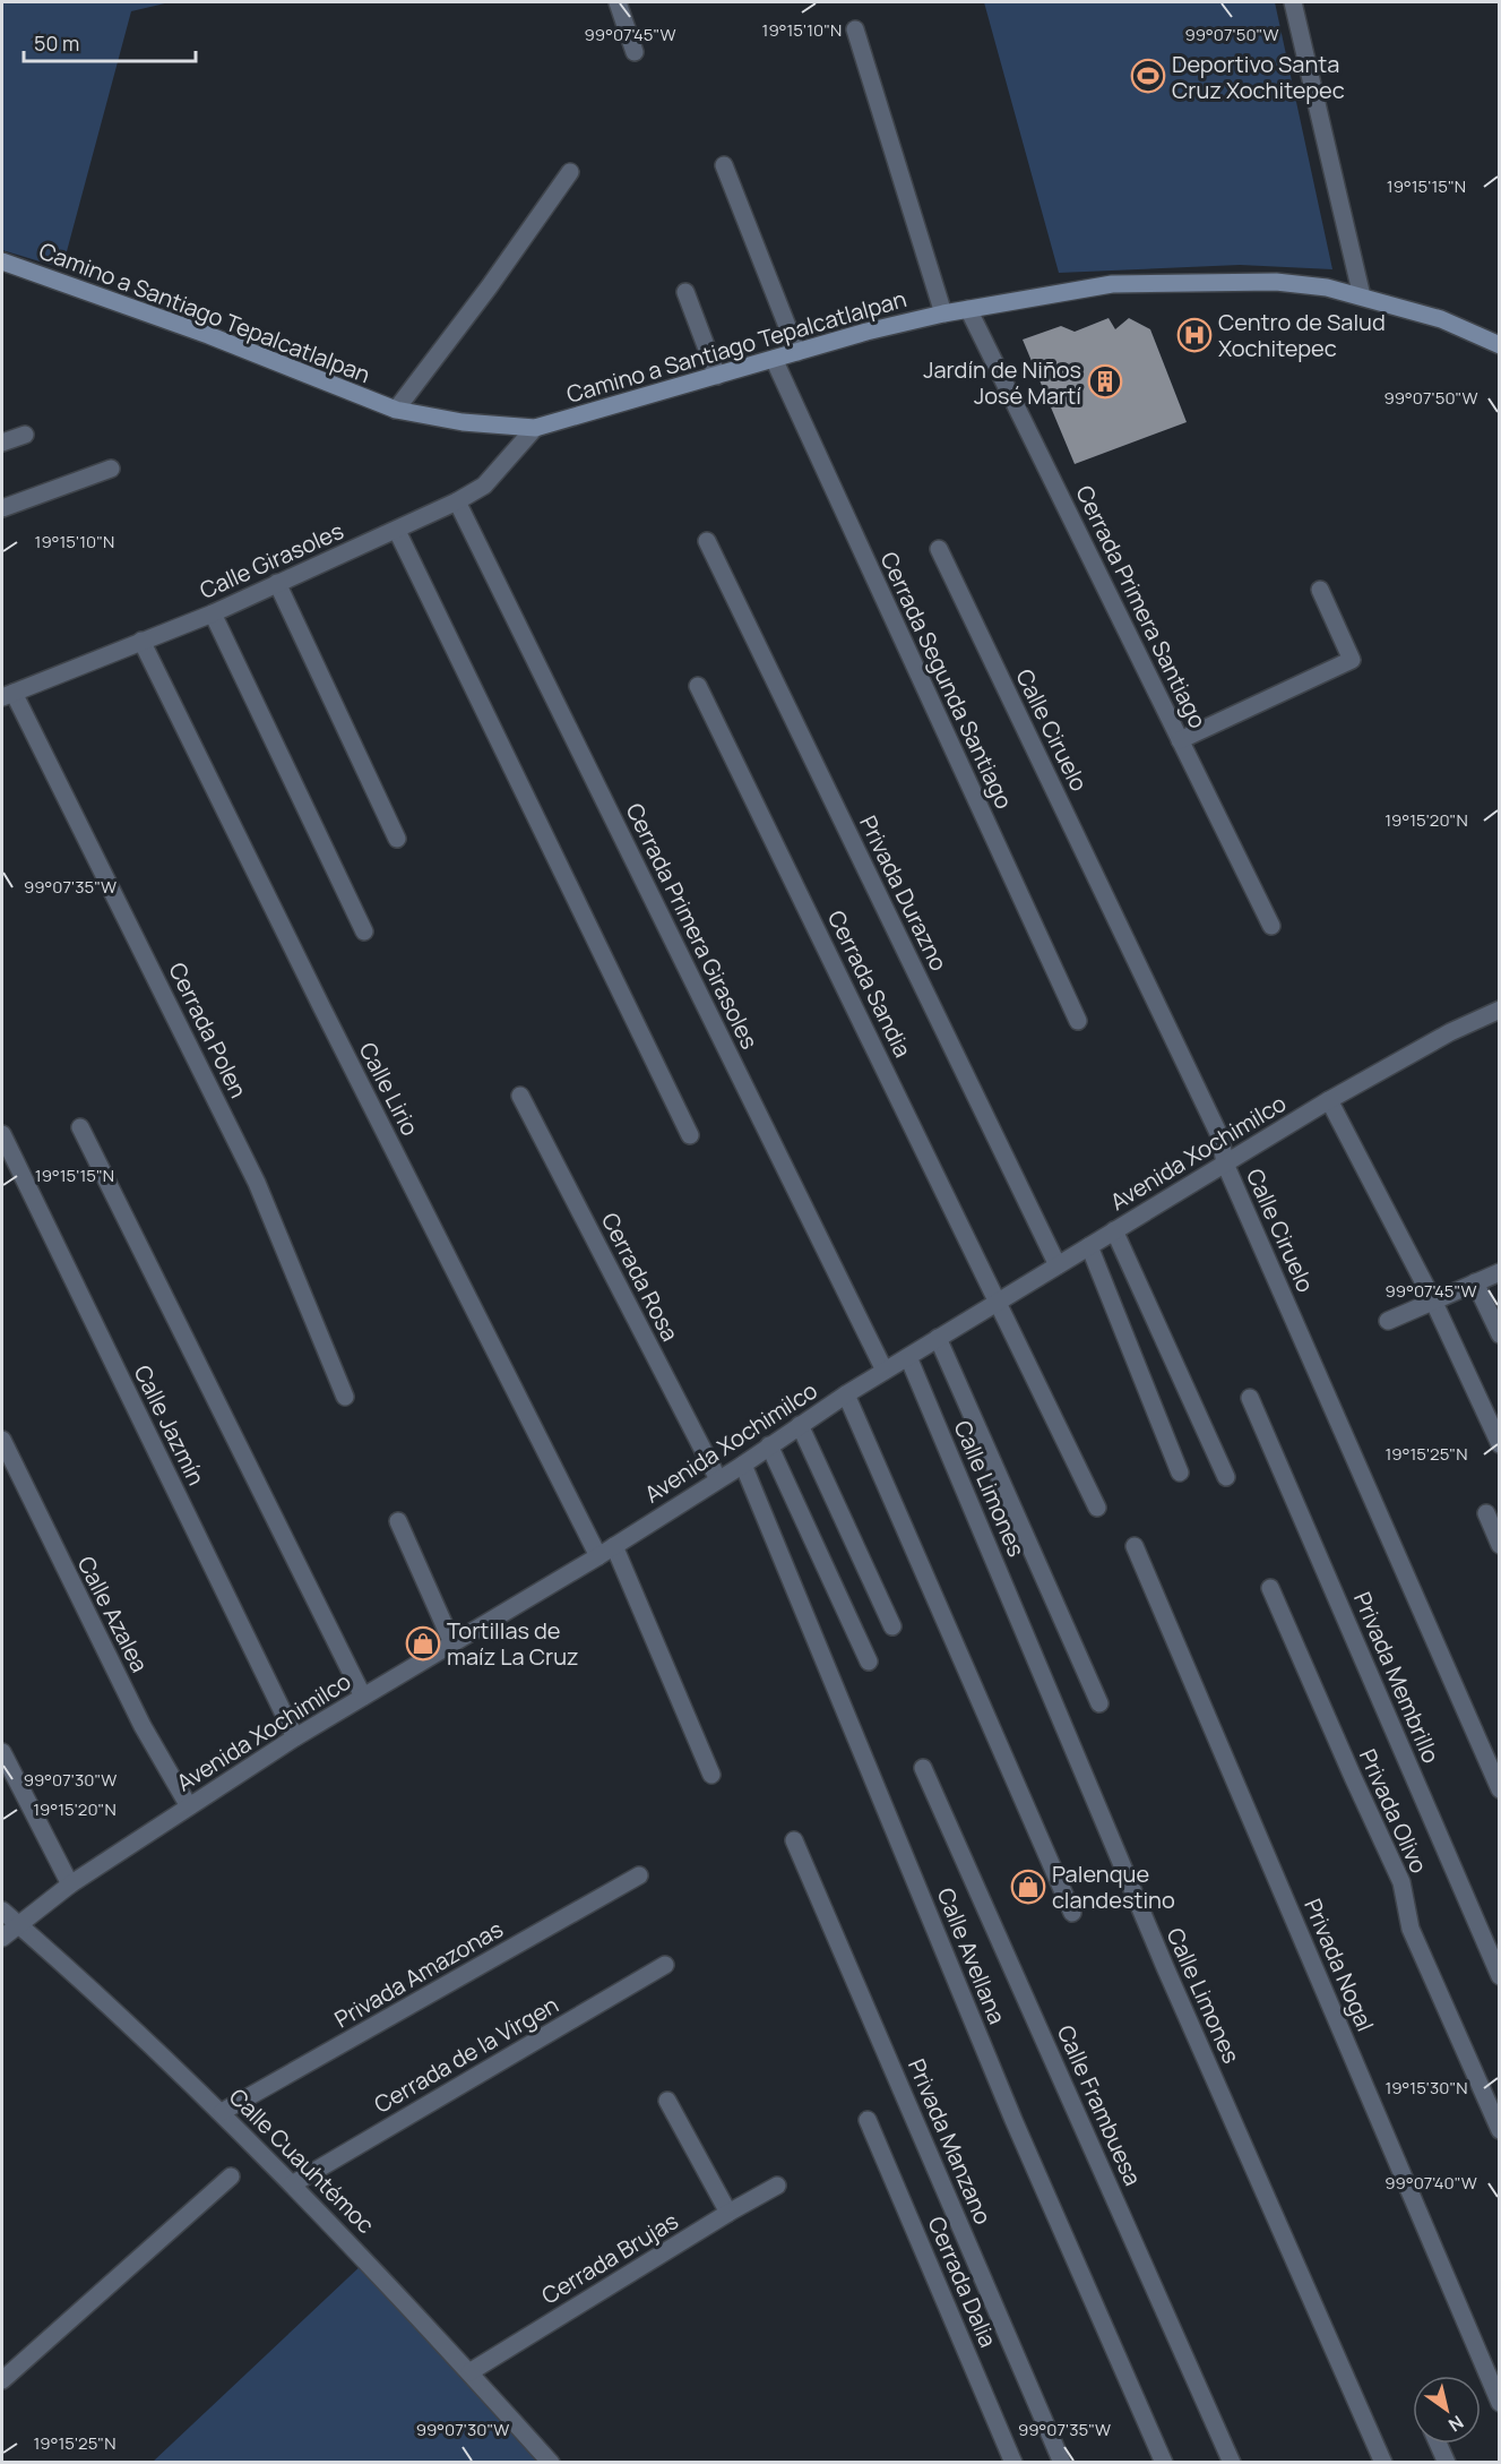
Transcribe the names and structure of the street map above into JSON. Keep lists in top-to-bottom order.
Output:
{
  "streets": {
    "street": [
      "Camino a Santiago Tepalcatlalpan",
      "Calle Girasoles",
      "Cerrada Primera Santiago",
      "Cerrada Segunda Santiago",
      "Calle Ciruelo",
      "Privada Durazno",
      "Cerrada Primera Girasoles",
      "Cerrada Sandia",
      "Cerrada Polen",
      "Calle Lirio",
      "Avenida Xochimilco",
      "Cerrada Rosa",
      "Calle Jazmín",
      "Calle Limones",
      "Calle Azalea",
      "Privada Membrillo",
      "Privada Olivo",
      "Calle Avellana",
      "Privada Nogal",
      "Privada Amazonas",
      "Cerrada de la Virgen",
      "Calle Frambuesa",
      "Privada Manzano",
      "Calle Cuauhtémoc",
      "Cerrada Brujas",
      "Cerrada Dalia"
    ]
  },
  "crossings": [
    ["Camino a Santiago Tepalcatlalpan", "Calle Girasoles"],
    ["Camino a Santiago Tepalcatlalpan", "Cerrada Primera Santiago"],
    ["Camino a Santiago Tepalcatlalpan", "Cerrada Segunda Santiago"],
    ["Calle Girasoles", "Cerrada Primera Girasoles"],
    ["Calle Girasoles", "Cerrada Polen"],
    ["Calle Girasoles", "Calle Lirio"],
    ["Calle Ciruelo", "Avenida Xochimilco"],
    ["Privada Durazno", "Avenida Xochimilco"],
    ["Cerrada Primera Girasoles", "Avenida Xochimilco"],
    ["Cerrada Sandia", "Avenida Xochimilco"],
    ["Calle Lirio", "Avenida Xochimilco"],
    ["Avenida Xochimilco", "Cerrada Rosa"],
    ["Avenida Xochimilco", "Calle Jazmín"],
    ["Avenida Xochimilco", "Calle Limones"],
    ["Avenida Xochimilco", "Calle Azalea"],
    ["Avenida Xochimilco", "Calle Avellana"],
    ["Avenida Xochimilco", "Calle Cuauhtémoc"],
    ["Privada Amazonas", "Calle Cuauhtémoc"],
    ["Cerrada de la Virgen", "Calle Cuauhtémoc"],
    ["Calle Cuauhtémoc", "Cerrada Brujas"]
  ],
  "places": {
    "sports": ["Deportivo Santa Cruz Xochitepec"],
    "hospital": ["Centro de Salud Xochitepec"],
    "building": ["Jardín de Niños José Martí"],
    "shop": ["Tortillas de maíz La Cruz", "Palenque clandestino"]
  },
  "scale_bar": "50 m",
  "north": "bottom right",
  "coordinates": [
    "19°15'10\"N",
    "99°07'45\"W",
    "99°07'50\"W",
    "19°15'15\"N",
    "19°15'20\"N",
    "99°07'35\"W",
    "19°15'25\"N",
    "99°07'30\"W",
    "19°15'30\"N",
    "99°07'40\"W"
  ]
}
